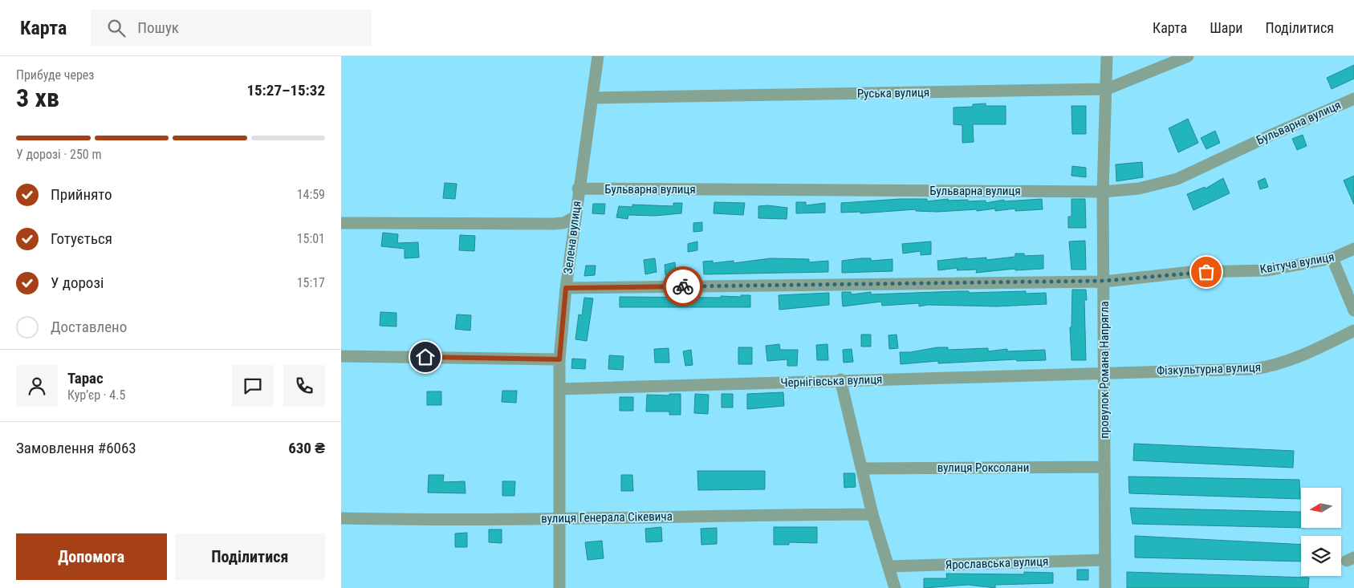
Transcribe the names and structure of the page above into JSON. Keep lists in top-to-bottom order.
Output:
{
  "streets": {
    "street": [
      "Руська вулиця",
      "Бульварна вулиця",
      "Зелена вулиця",
      "Квітуча вулиця",
      "Фізкультурна вулиця",
      "провулок Романа Напрягла",
      "Чернігівська вулиця",
      "вулиця Роксолани",
      "вулиця Генерала Сікевича",
      "Ярославська вулиця"
    ]
  },
  "crossings": [
    ["Руська вулиця", "Зелена вулиця"],
    ["Руська вулиця", "провулок Романа Напрягла"],
    ["Бульварна вулиця", "Зелена вулиця"],
    ["Бульварна вулиця", "провулок Романа Напрягла"],
    ["Зелена вулиця", "Квітуча вулиця"],
    ["Зелена вулиця", "Чернігівська вулиця"],
    ["Зелена вулиця", "вулиця Генерала Сікевича"],
    ["Квітуча вулиця", "провулок Романа Напрягла"],
    ["Фізкультурна вулиця", "провулок Романа Напрягла"],
    ["Фізкультурна вулиця", "Чернігівська вулиця"],
    ["провулок Романа Напрягла", "Чернігівська вулиця"],
    ["провулок Романа Напрягла", "вулиця Роксолани"],
    ["провулок Романа Напрягла", "Ярославська вулиця"]
  ],
  "north": "left",
  "page": {
    "header": "Карта",
    "search": "Пошук",
    "nav": ["Карта", "Шари", "Поділитися"],
    "heading": ["3 хв", "Прибуде через", "15:27–15:32"],
    "panel": [
      "Тарас",
      "Кур’єр · 4.5",
      "Замовлення #6063",
      "630 ₴"
    ],
    "bar": "У дорозі · 250 m",
    "list": [
      ["Прийнято", "14:59"],
      ["Готується", "15:01"],
      ["У дорозі", "15:17"],
      "Доставлено"
    ],
    "buttons": ["Допомога", "Поділитися"]
  }
}
